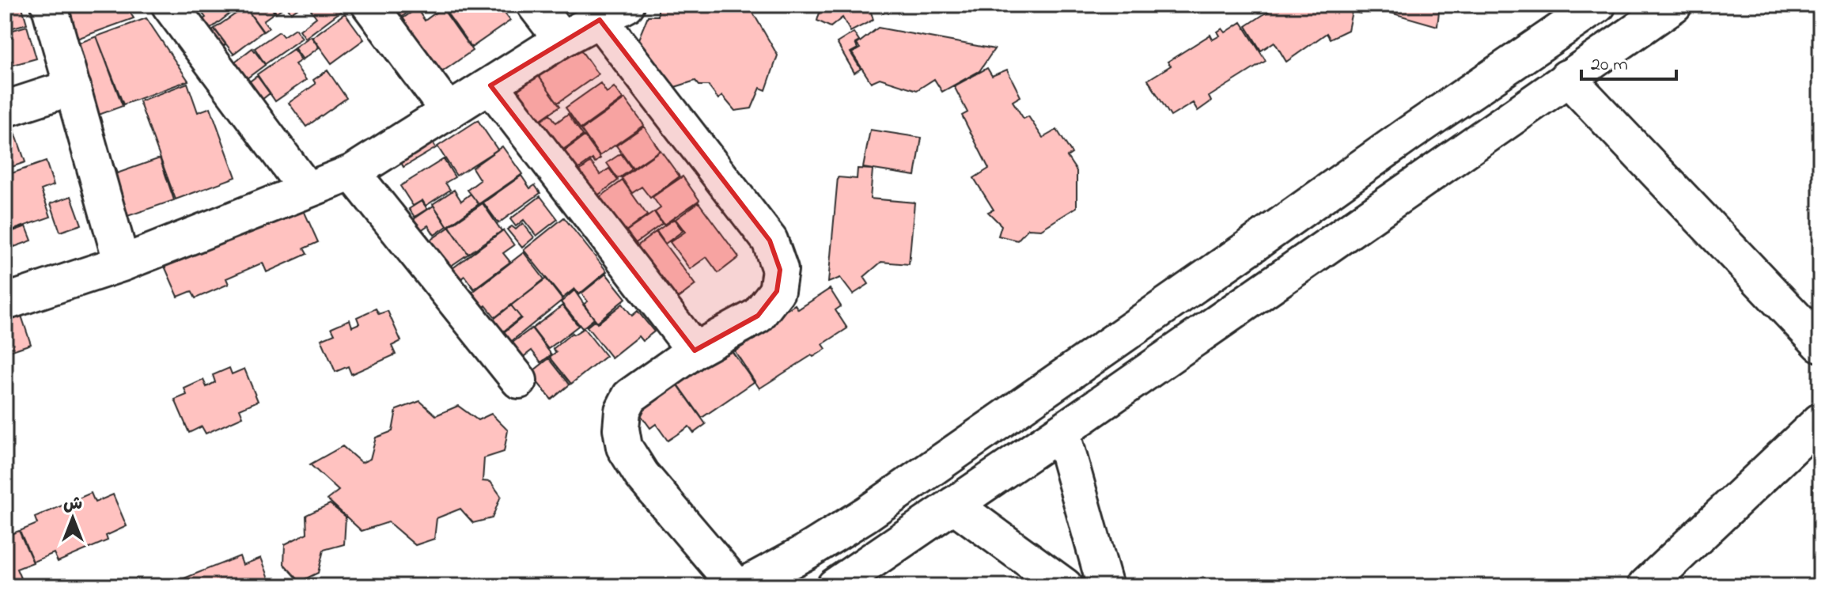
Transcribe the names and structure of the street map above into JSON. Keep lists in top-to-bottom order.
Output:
{
  "scale_bar": "20 m",
  "north": "top"
}
